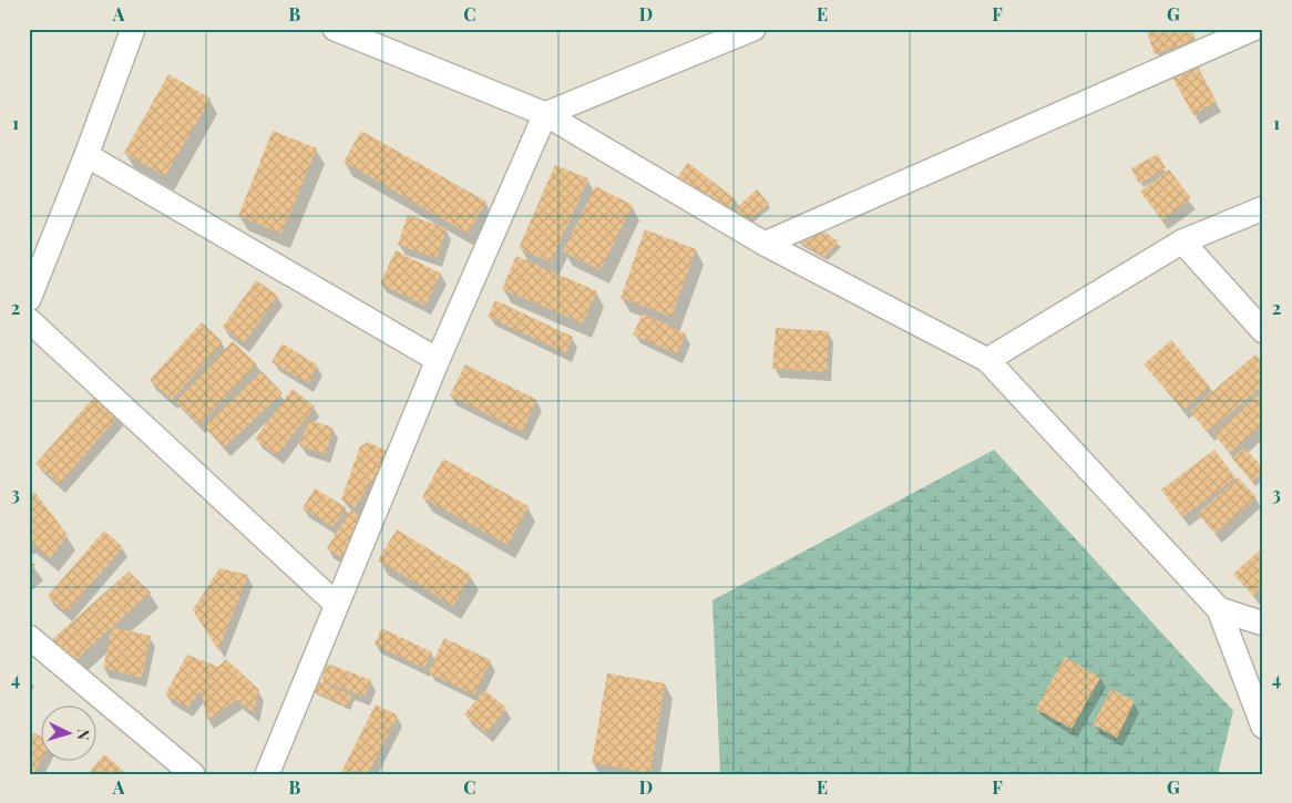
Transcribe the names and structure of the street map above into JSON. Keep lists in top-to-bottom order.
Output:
{
  "north": "right",
  "grid": {
    "columns": [
      "A",
      "B",
      "C",
      "D",
      "E",
      "F",
      "G"
    ],
    "rows": [
      "1",
      "2",
      "3",
      "4"
    ]
  }
}
